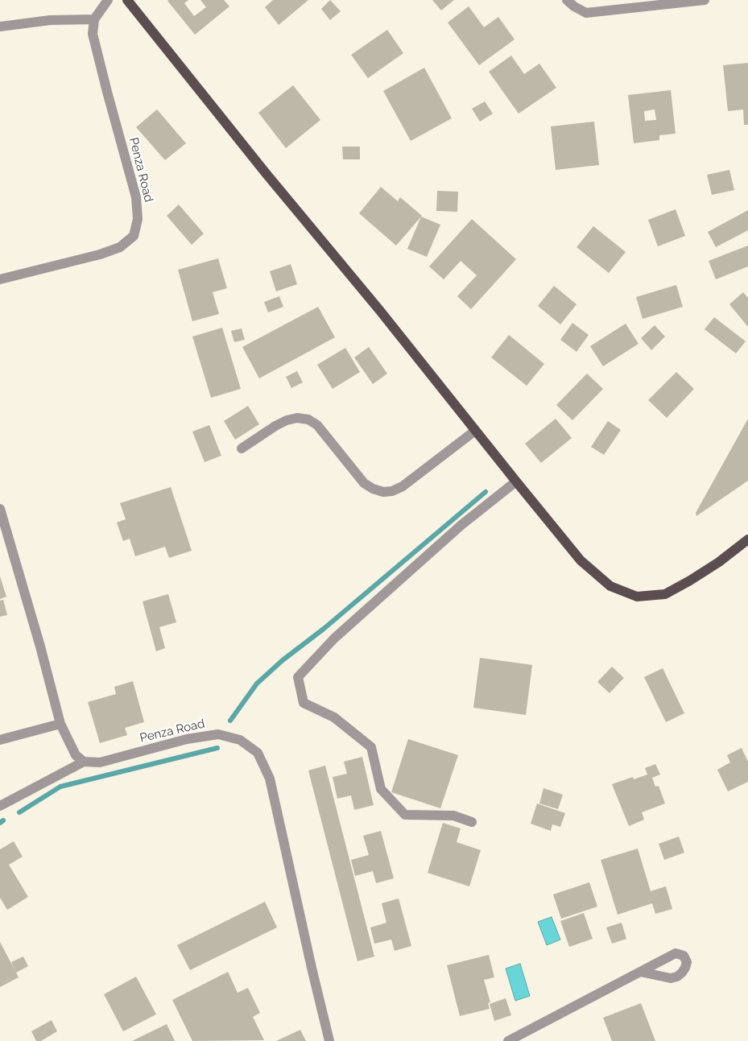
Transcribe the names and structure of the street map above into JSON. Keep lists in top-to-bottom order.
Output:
{
  "streets": {
    "street": ["Penza Road"]
  }
}
